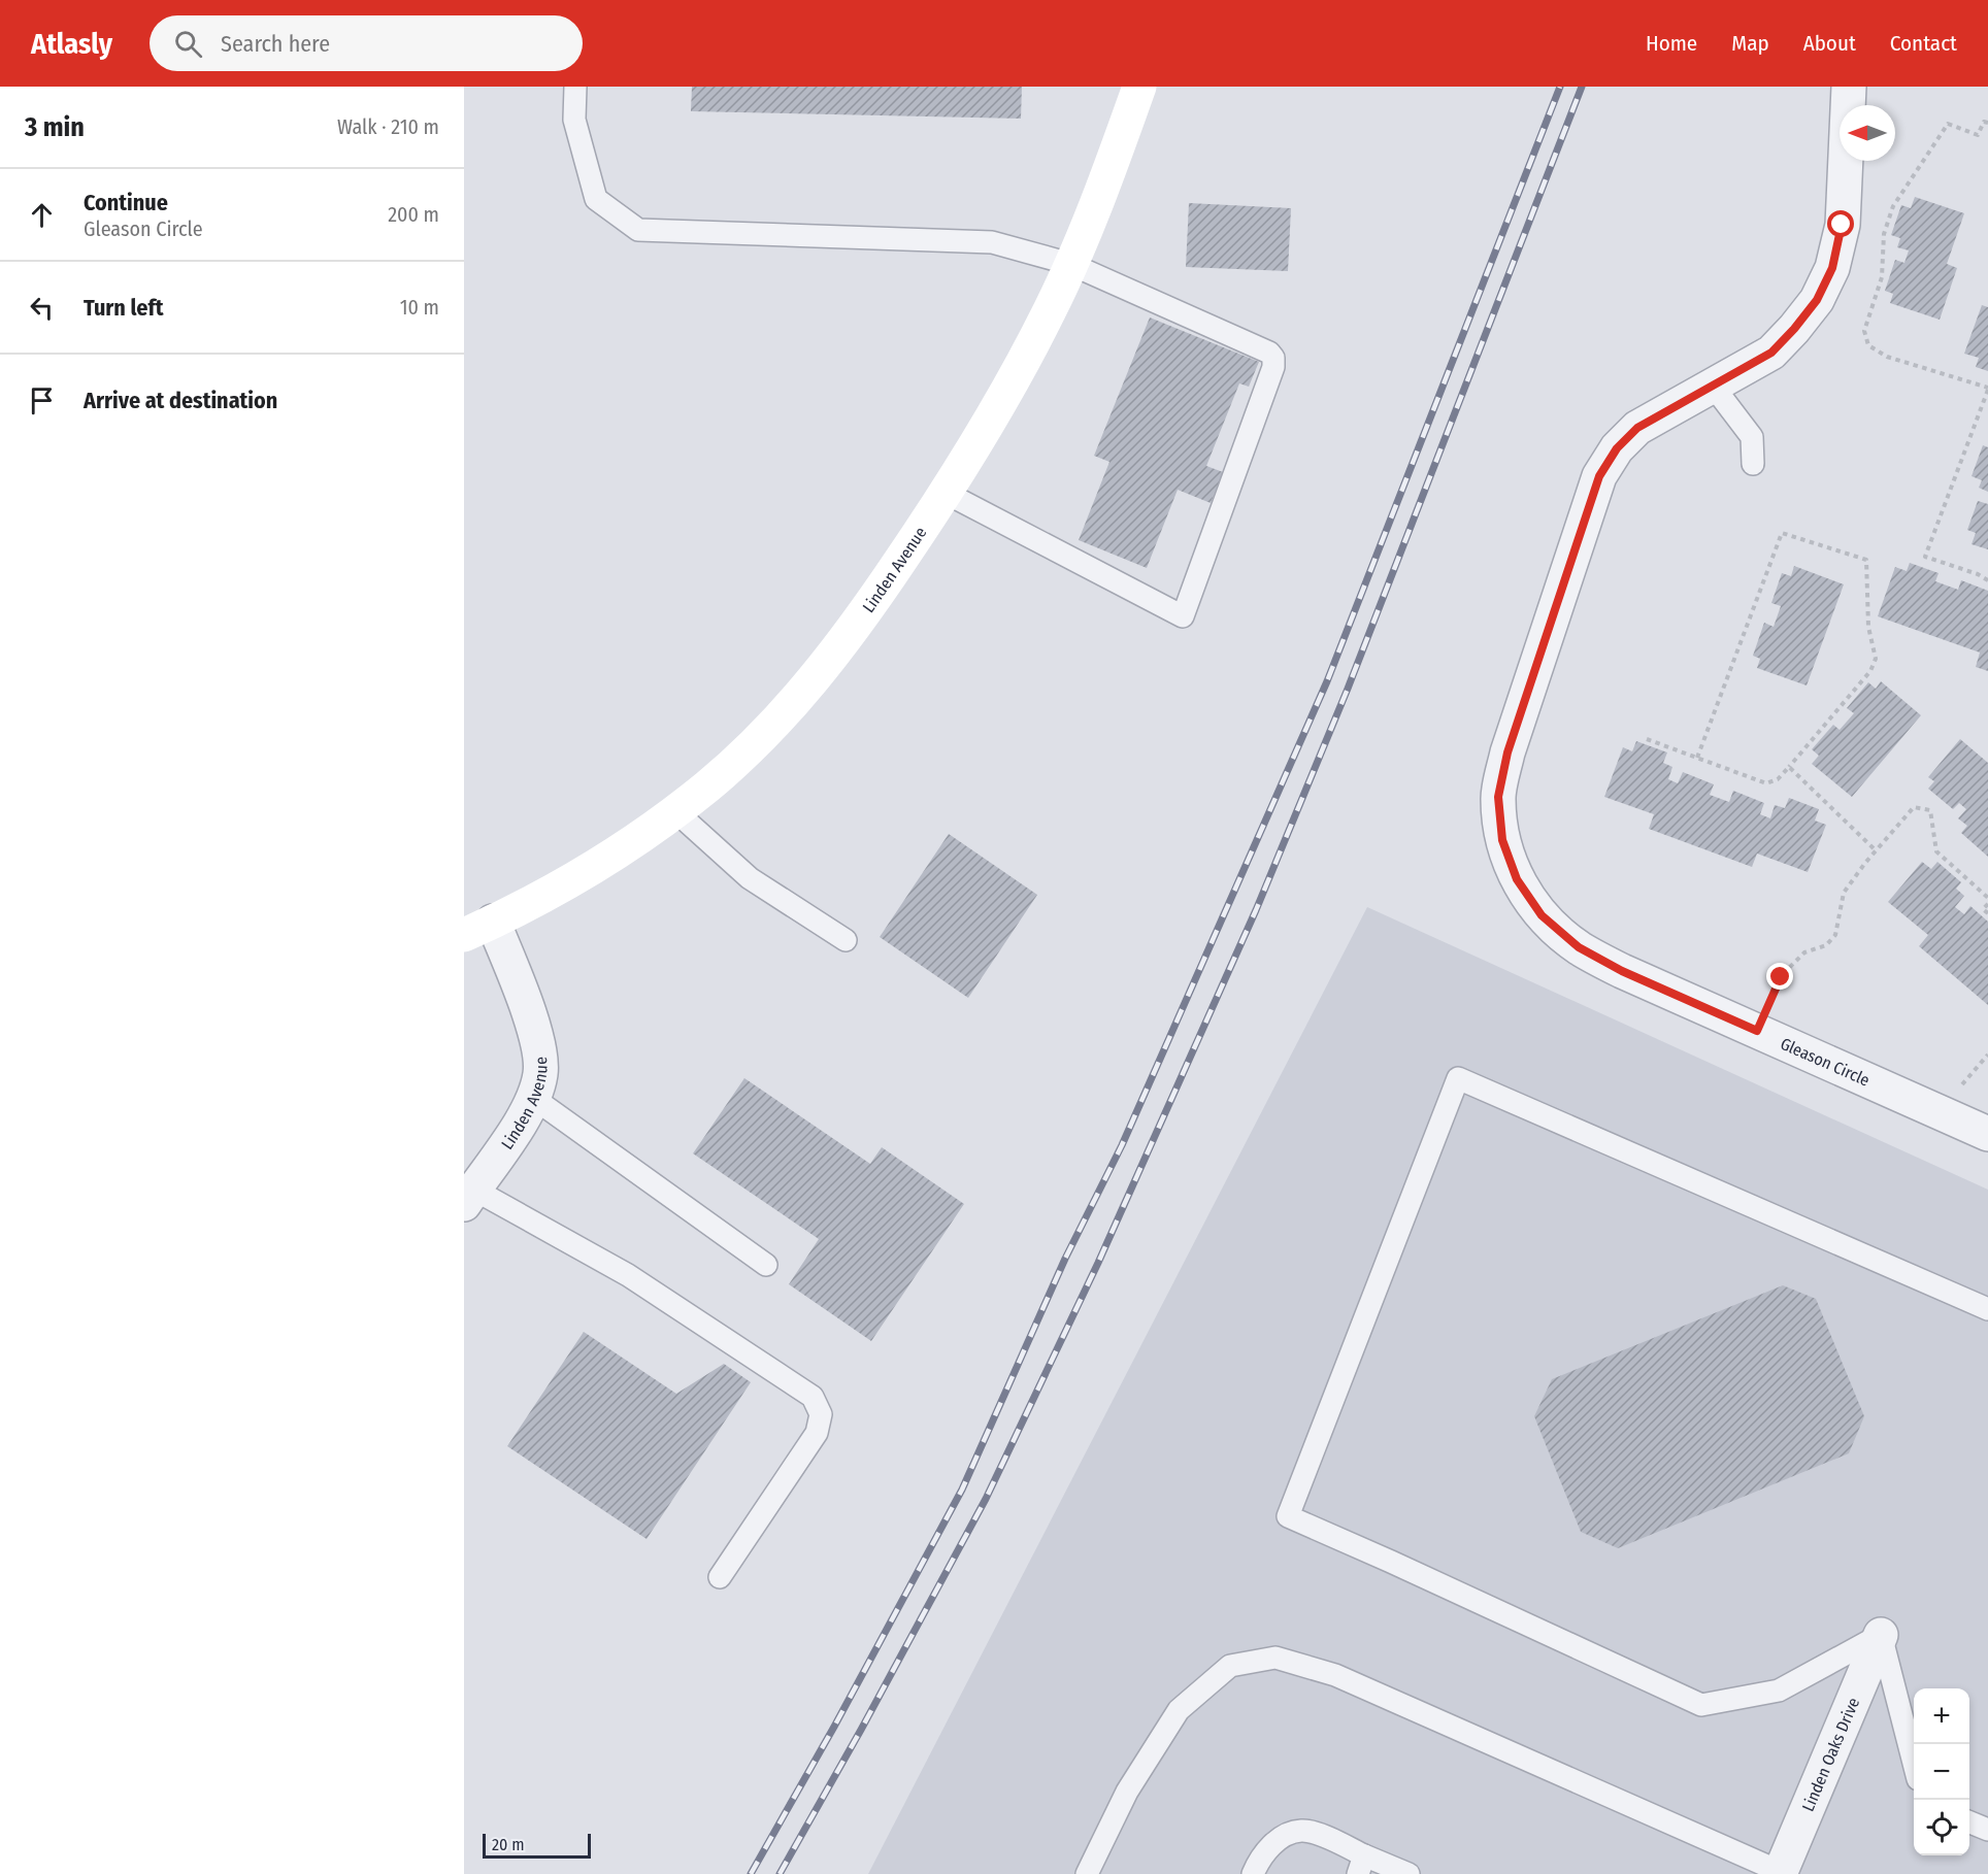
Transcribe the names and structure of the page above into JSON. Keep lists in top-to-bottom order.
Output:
{
  "streets": {
    "main road": ["Linden Avenue"],
    "street": ["Gleason Circle", "Linden Oaks Drive"]
  },
  "scale_bar": "20 m",
  "north": "left",
  "page": {
    "header": "Atlasly",
    "search": "Search here",
    "nav": [
      "Home",
      "Map",
      "About",
      "Contact"
    ],
    "heading": ["3 min", "Walk · 210 m"],
    "list": [
      ["Continue", "Gleason Circle", "200 m"],
      ["Turn left", "10 m"],
      "Arrive at destination"
    ],
    "map_buttons": ["+", "−"],
    "scale": "20 m"
  }
}
